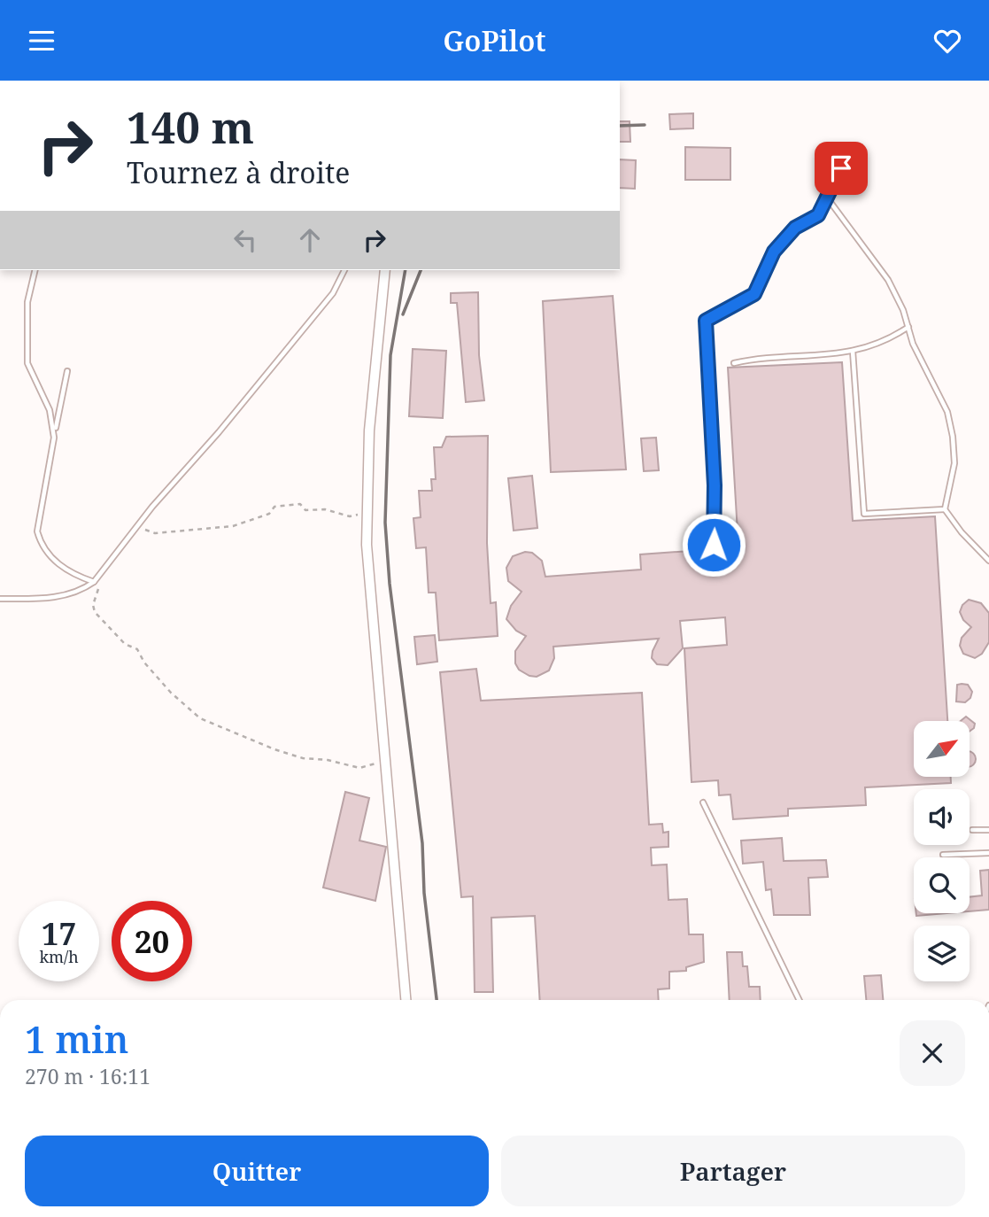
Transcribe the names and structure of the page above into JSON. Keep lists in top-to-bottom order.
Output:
{
  "north": "top right",
  "page": {
    "header": "GoPilot",
    "turn": ["140 m", "Tournez à droite"],
    "speed": "17 km/h",
    "limit": "20",
    "heading": ["1 min", "270 m · 16:11"],
    "buttons": ["Quitter", "Partager"]
  }
}
